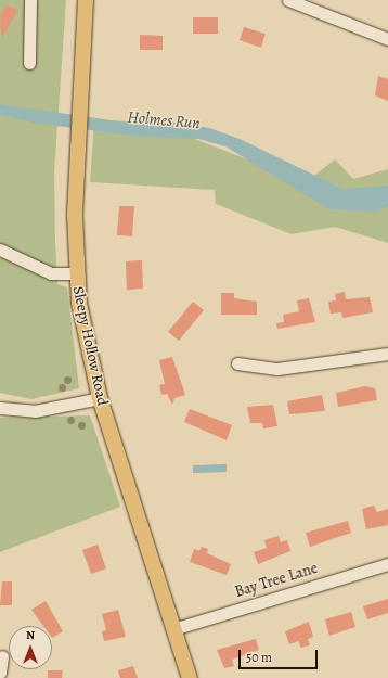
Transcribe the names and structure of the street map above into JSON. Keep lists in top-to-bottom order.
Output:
{
  "streets": {
    "main road": ["Sleepy Hollow Road"],
    "street": ["Bay Tree Lane"]
  },
  "crossings": [
    ["Sleepy Hollow Road", "Bay Tree Lane"]
  ],
  "water": ["Holmes Run"],
  "scale_bar": "50 m",
  "north": "top"
}
